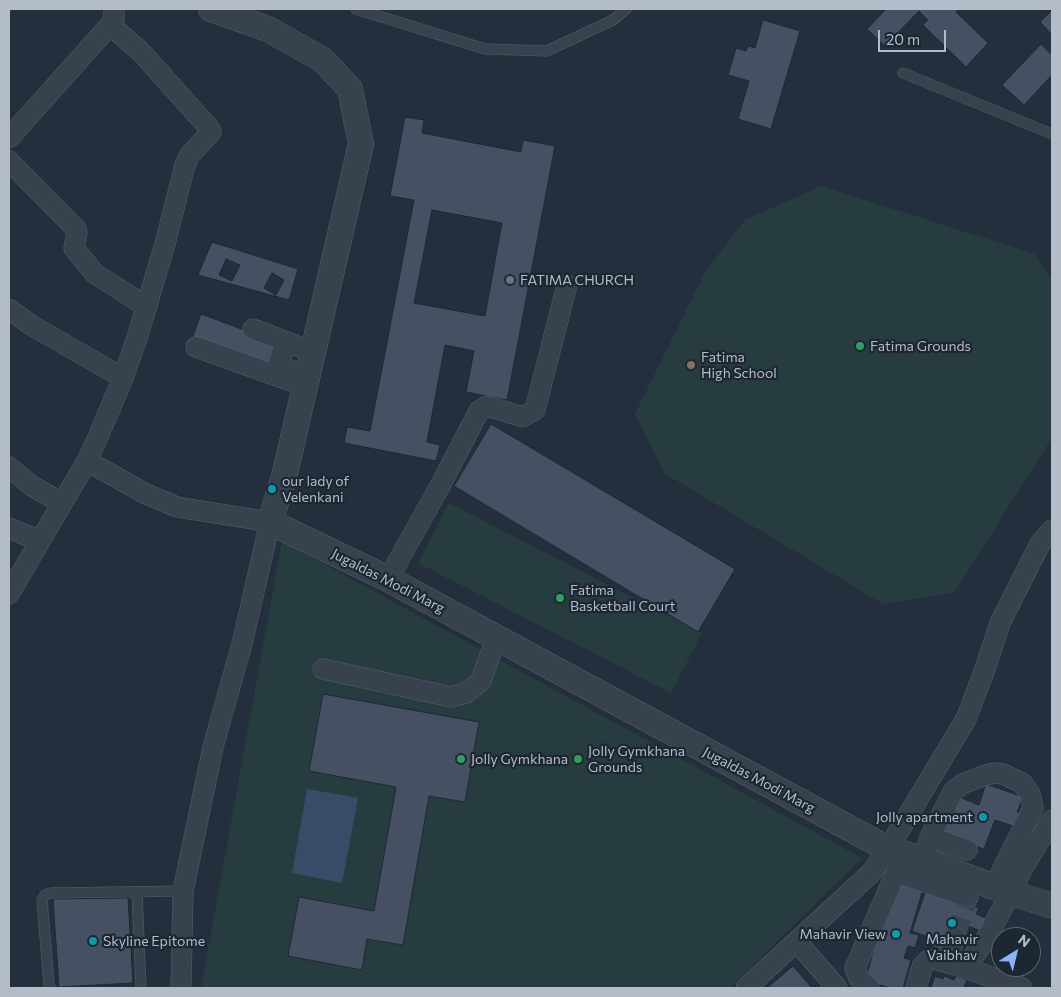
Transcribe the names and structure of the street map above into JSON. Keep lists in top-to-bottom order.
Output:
{
  "streets": {
    "street": ["Jugaldas Modi Marg"]
  },
  "places": [
    "FATIMA CHURCH",
    "Fatima Grounds",
    "Fatima High School",
    "our lady of Velenkani",
    "Fatima Basketball Court",
    "Jolly Gymkhana",
    "Jolly Gymkhana Grounds",
    "Jolly apartment",
    "Mahavir Vaibhav",
    "Mahavir View",
    "Skyline Epitome"
  ],
  "scale_bar": "20 m",
  "north": "top right"
}
